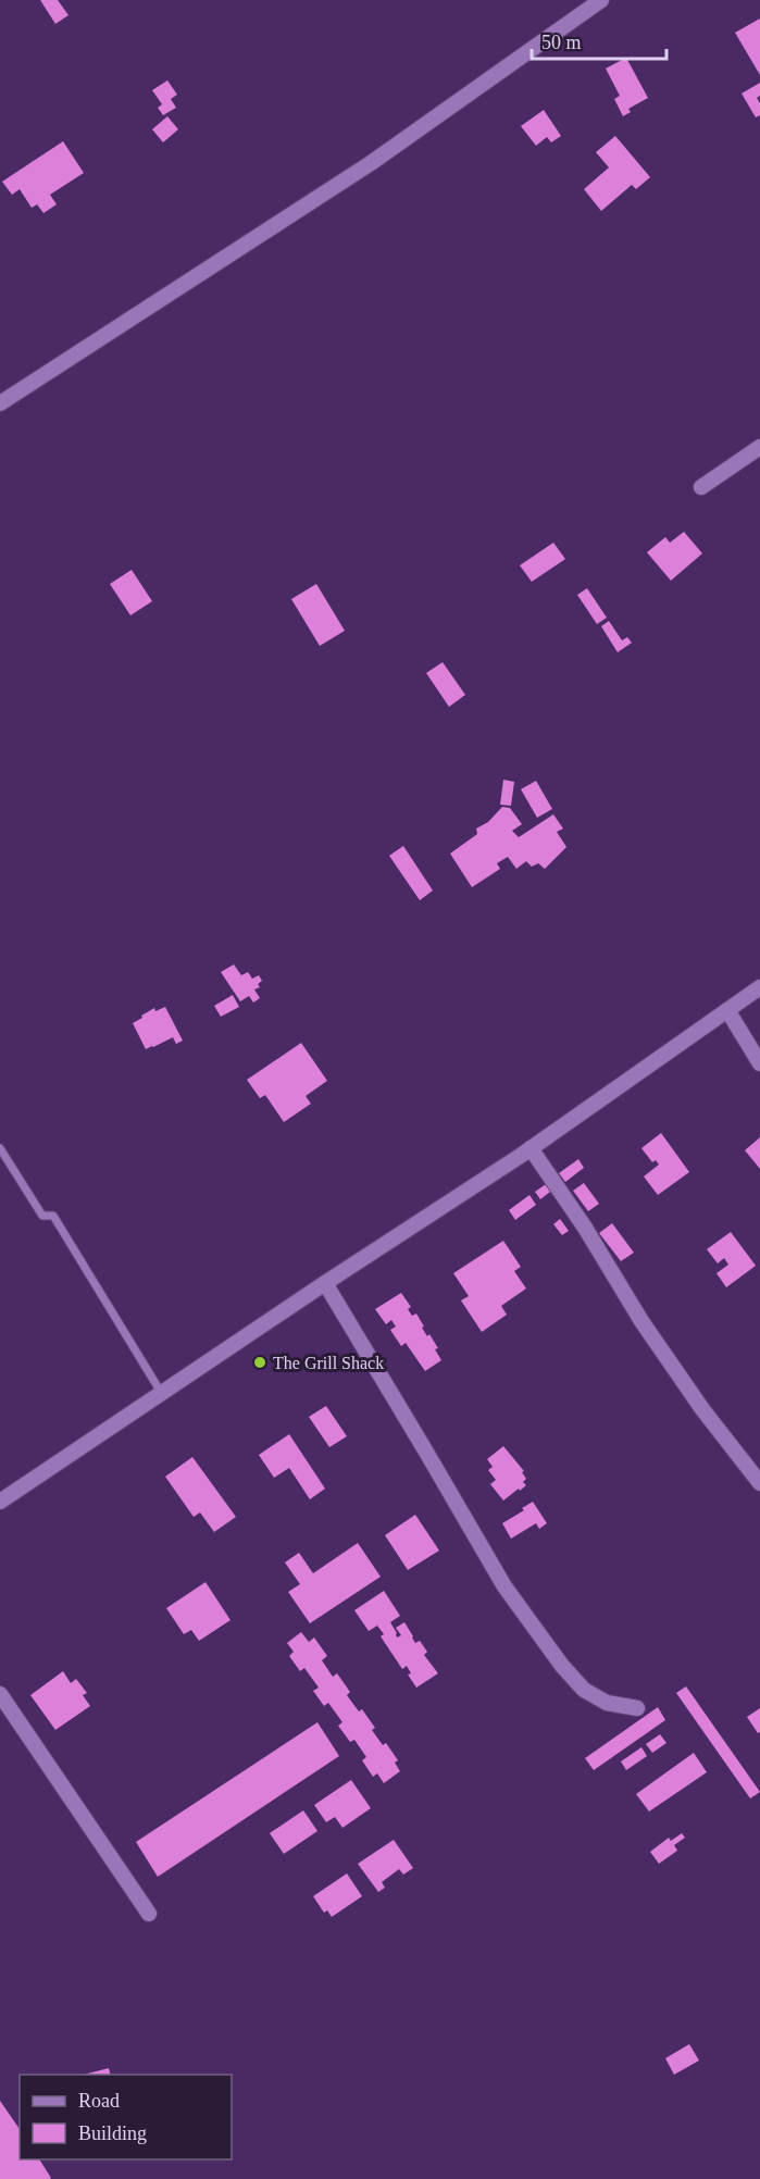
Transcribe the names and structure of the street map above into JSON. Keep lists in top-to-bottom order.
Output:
{
  "places": ["The Grill Shack"],
  "legend": ["Road", "Building"],
  "scale_bar": "50 m"
}
